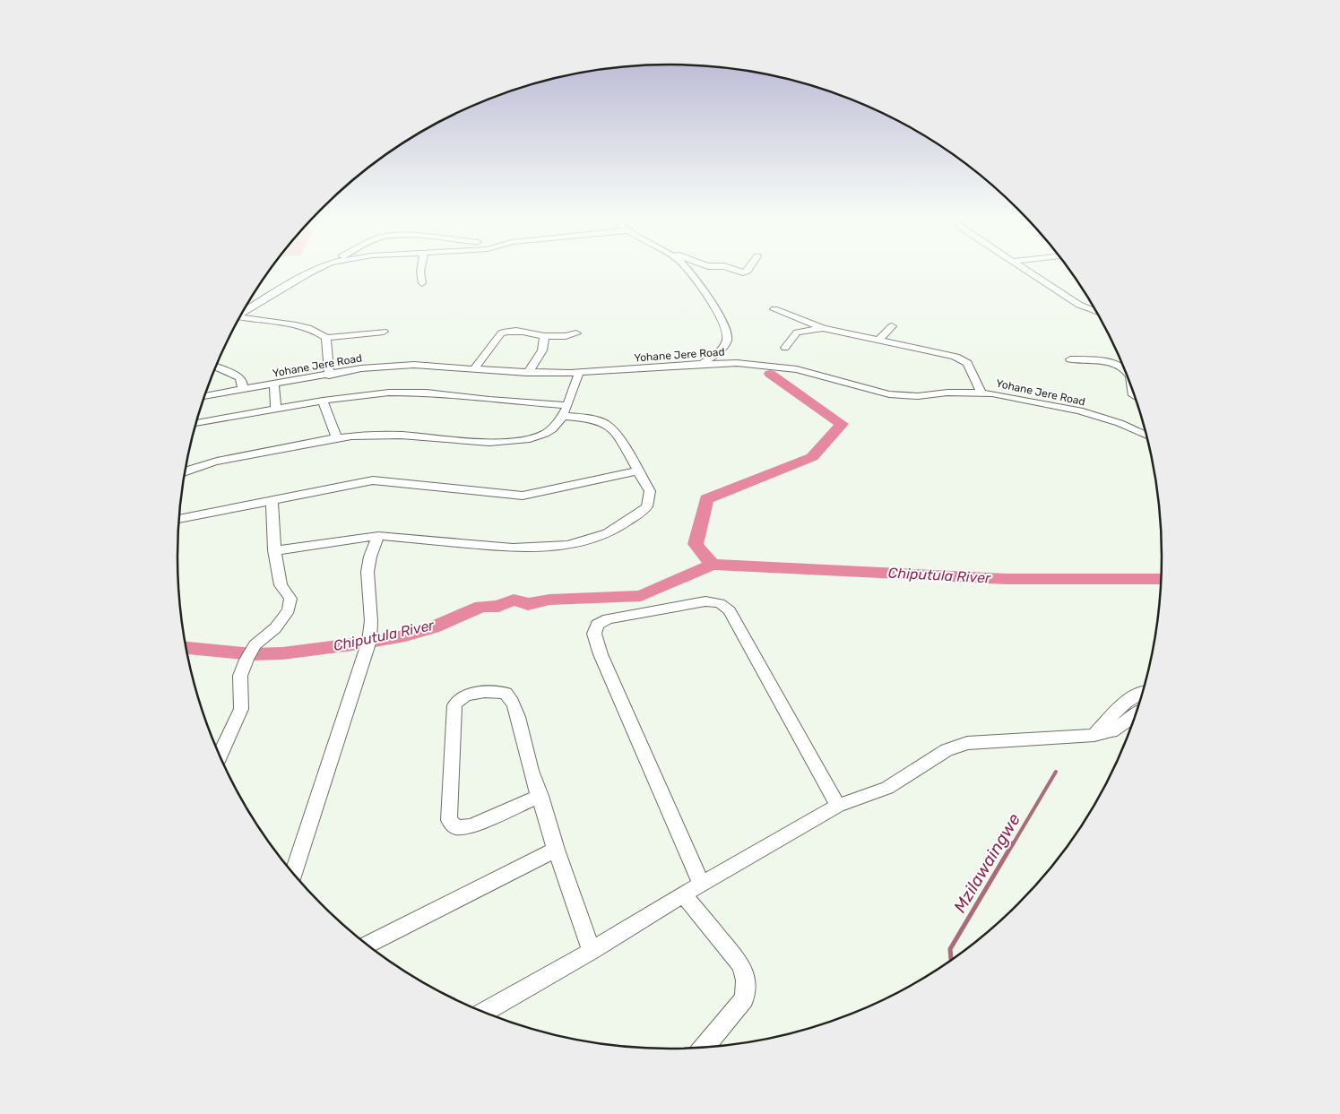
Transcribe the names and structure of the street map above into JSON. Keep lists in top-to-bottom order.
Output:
{
  "streets": {
    "street": ["Yohane Jere Road"]
  },
  "water": ["Chiputula River", "Mzilawaingwe"]
}
